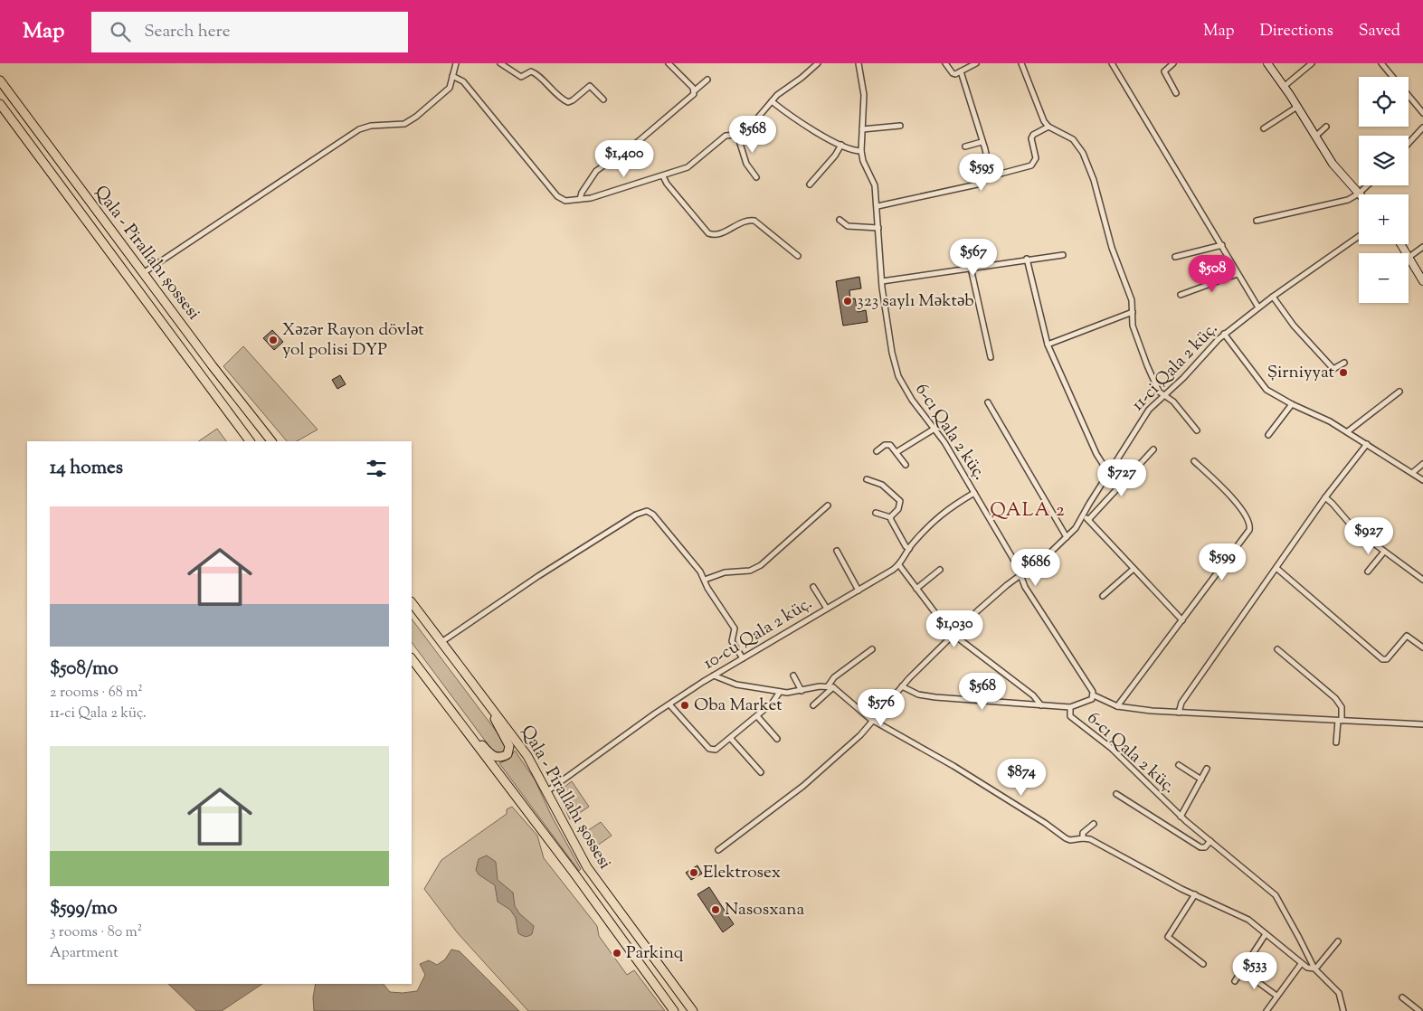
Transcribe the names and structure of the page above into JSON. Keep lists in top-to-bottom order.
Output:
{
  "streets": {
    "main road": ["Qala - Pirallahı şossesi"],
    "street": ["11-ci Qala 2 küç.", "6-cı Qala 2 küç.", "10-cu Qala 2 küç."]
  },
  "crossings": [
    ["Qala - Pirallahı şossesi", "10-cu Qala 2 küç."],
    ["11-ci Qala 2 küç.", "6-cı Qala 2 küç."],
    ["6-cı Qala 2 küç.", "10-cu Qala 2 küç."]
  ],
  "districts": ["QALA 2"],
  "places": [
    "323 saylı Məktəb",
    "Xəzər Rayon dövlət yol polisi DYP",
    "Şirniyyat",
    "Oba Market",
    "Elektrosex",
    "Nasosxana",
    "Parkinq"
  ],
  "page": {
    "header": "Map",
    "search": "Search here",
    "nav": ["Map", "Directions", "Saved"],
    "map_buttons": ["+", "−"],
    "price": [
      "$568",
      "$1,400",
      "$595",
      "$567",
      "$508",
      "$727",
      "$927",
      "$599",
      "$686",
      "$1,030",
      "$568",
      "$576",
      "$874",
      "$533"
    ],
    "heading": "14 homes",
    "list": [
      {
        "name": "$508/mo",
        "note": "2 rooms · 68 m² · 11-ci Qala 2 küç."
      },
      {
        "name": "$599/mo",
        "note": "3 rooms · 80 m² · Apartment"
      }
    ]
  }
}
